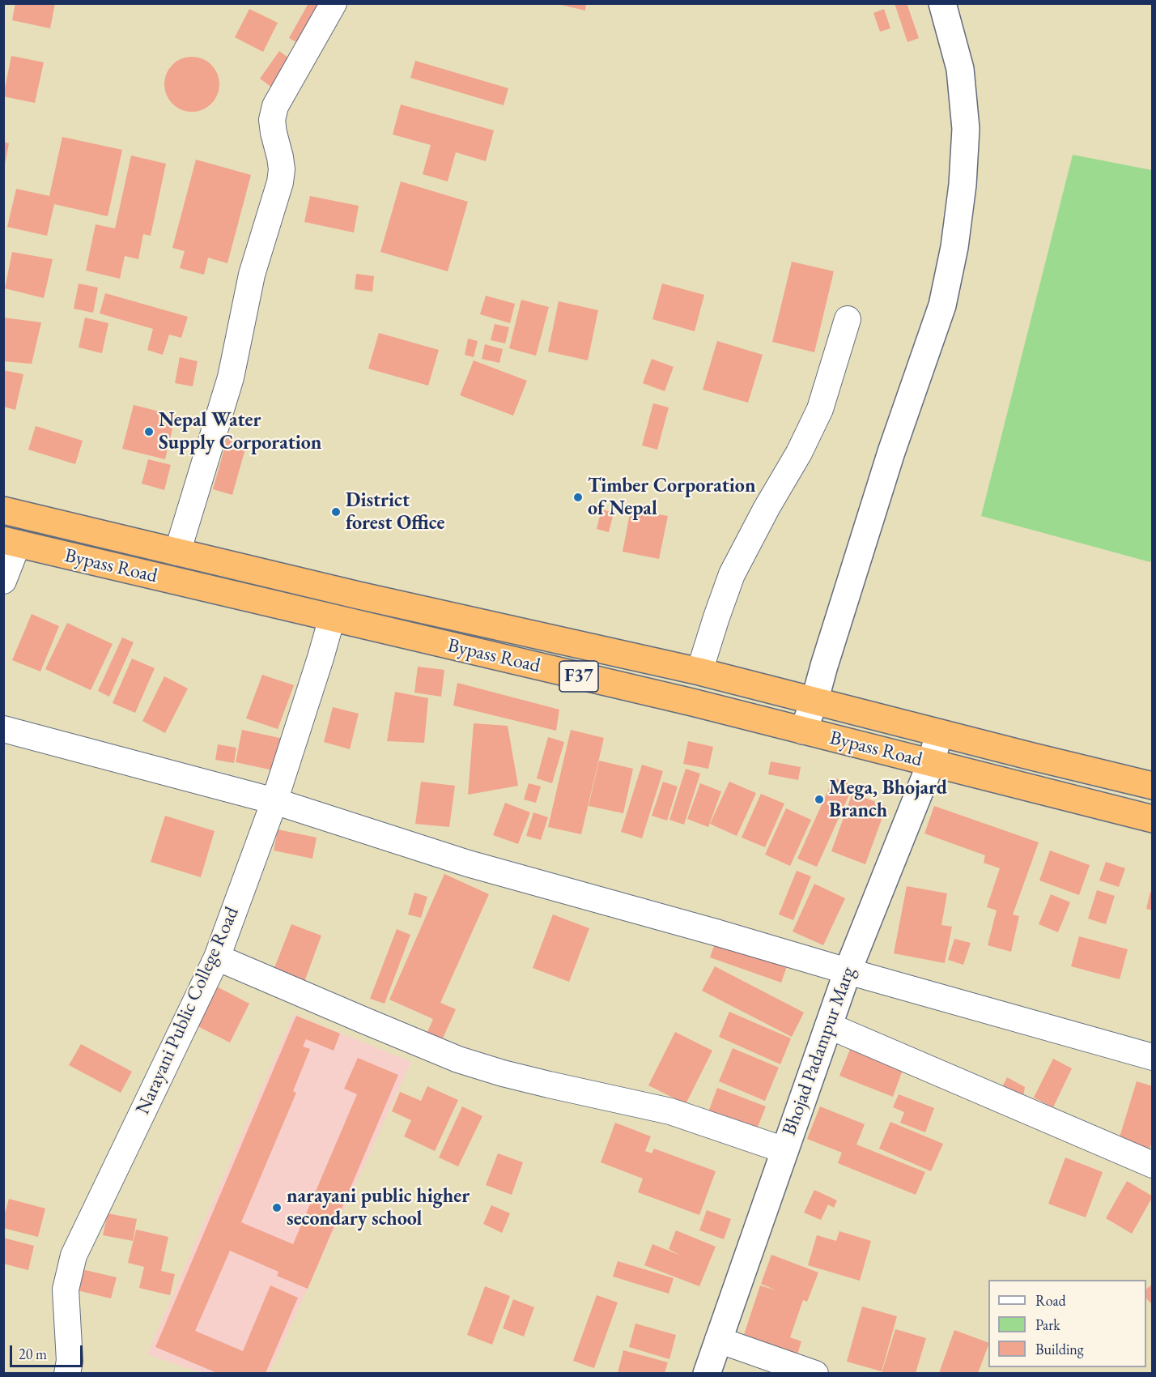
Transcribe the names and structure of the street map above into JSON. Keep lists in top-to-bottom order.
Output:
{
  "streets": {
    "highway": ["Bypass Road", "F37"],
    "street": ["Narayani Public College Road", "Bhojad Padampur Marg"]
  },
  "crossings": [
    ["Bypass Road", "Narayani Public College Road"],
    ["Bypass Road", "Bhojad Padampur Marg"]
  ],
  "places": [
    "Nepal Water Supply Corporation",
    "Timber Corporation of Nepal",
    "District forest Office",
    "Mega, Bhojard Branch",
    "narayani public higher secondary school"
  ],
  "legend": ["Road", "Park", "Building"],
  "scale_bar": "20 m"
}
